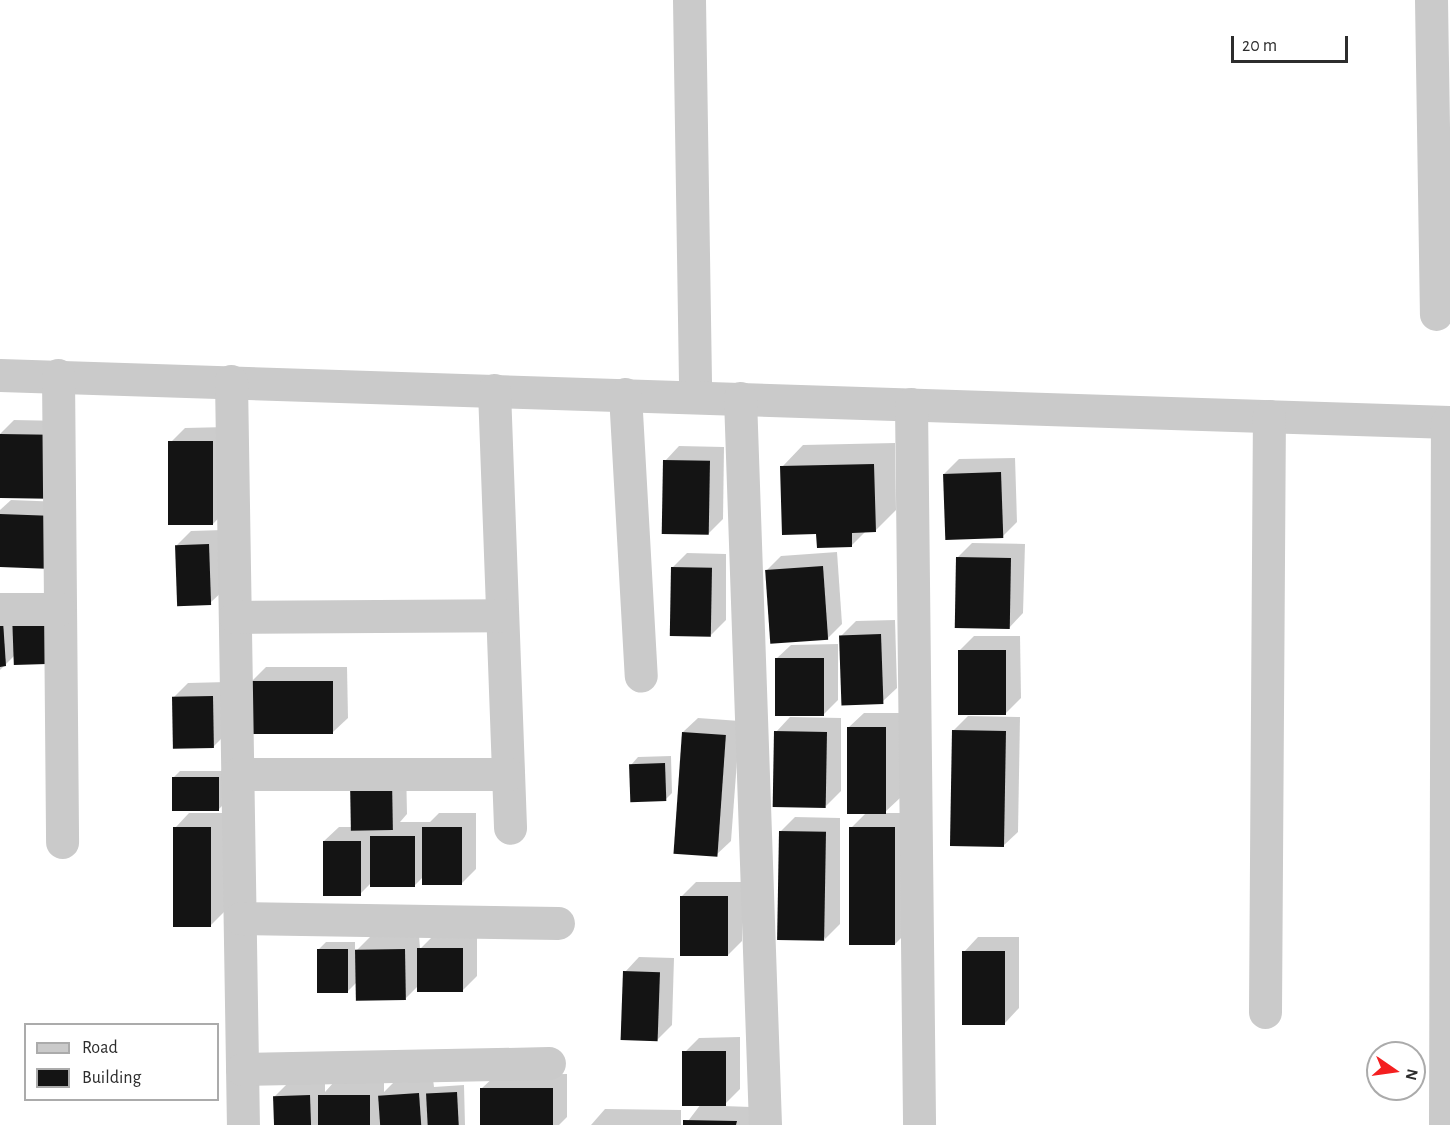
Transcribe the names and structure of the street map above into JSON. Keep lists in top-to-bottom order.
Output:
{
  "legend": ["Road", "Building"],
  "scale_bar": "20 m",
  "north": "right"
}
